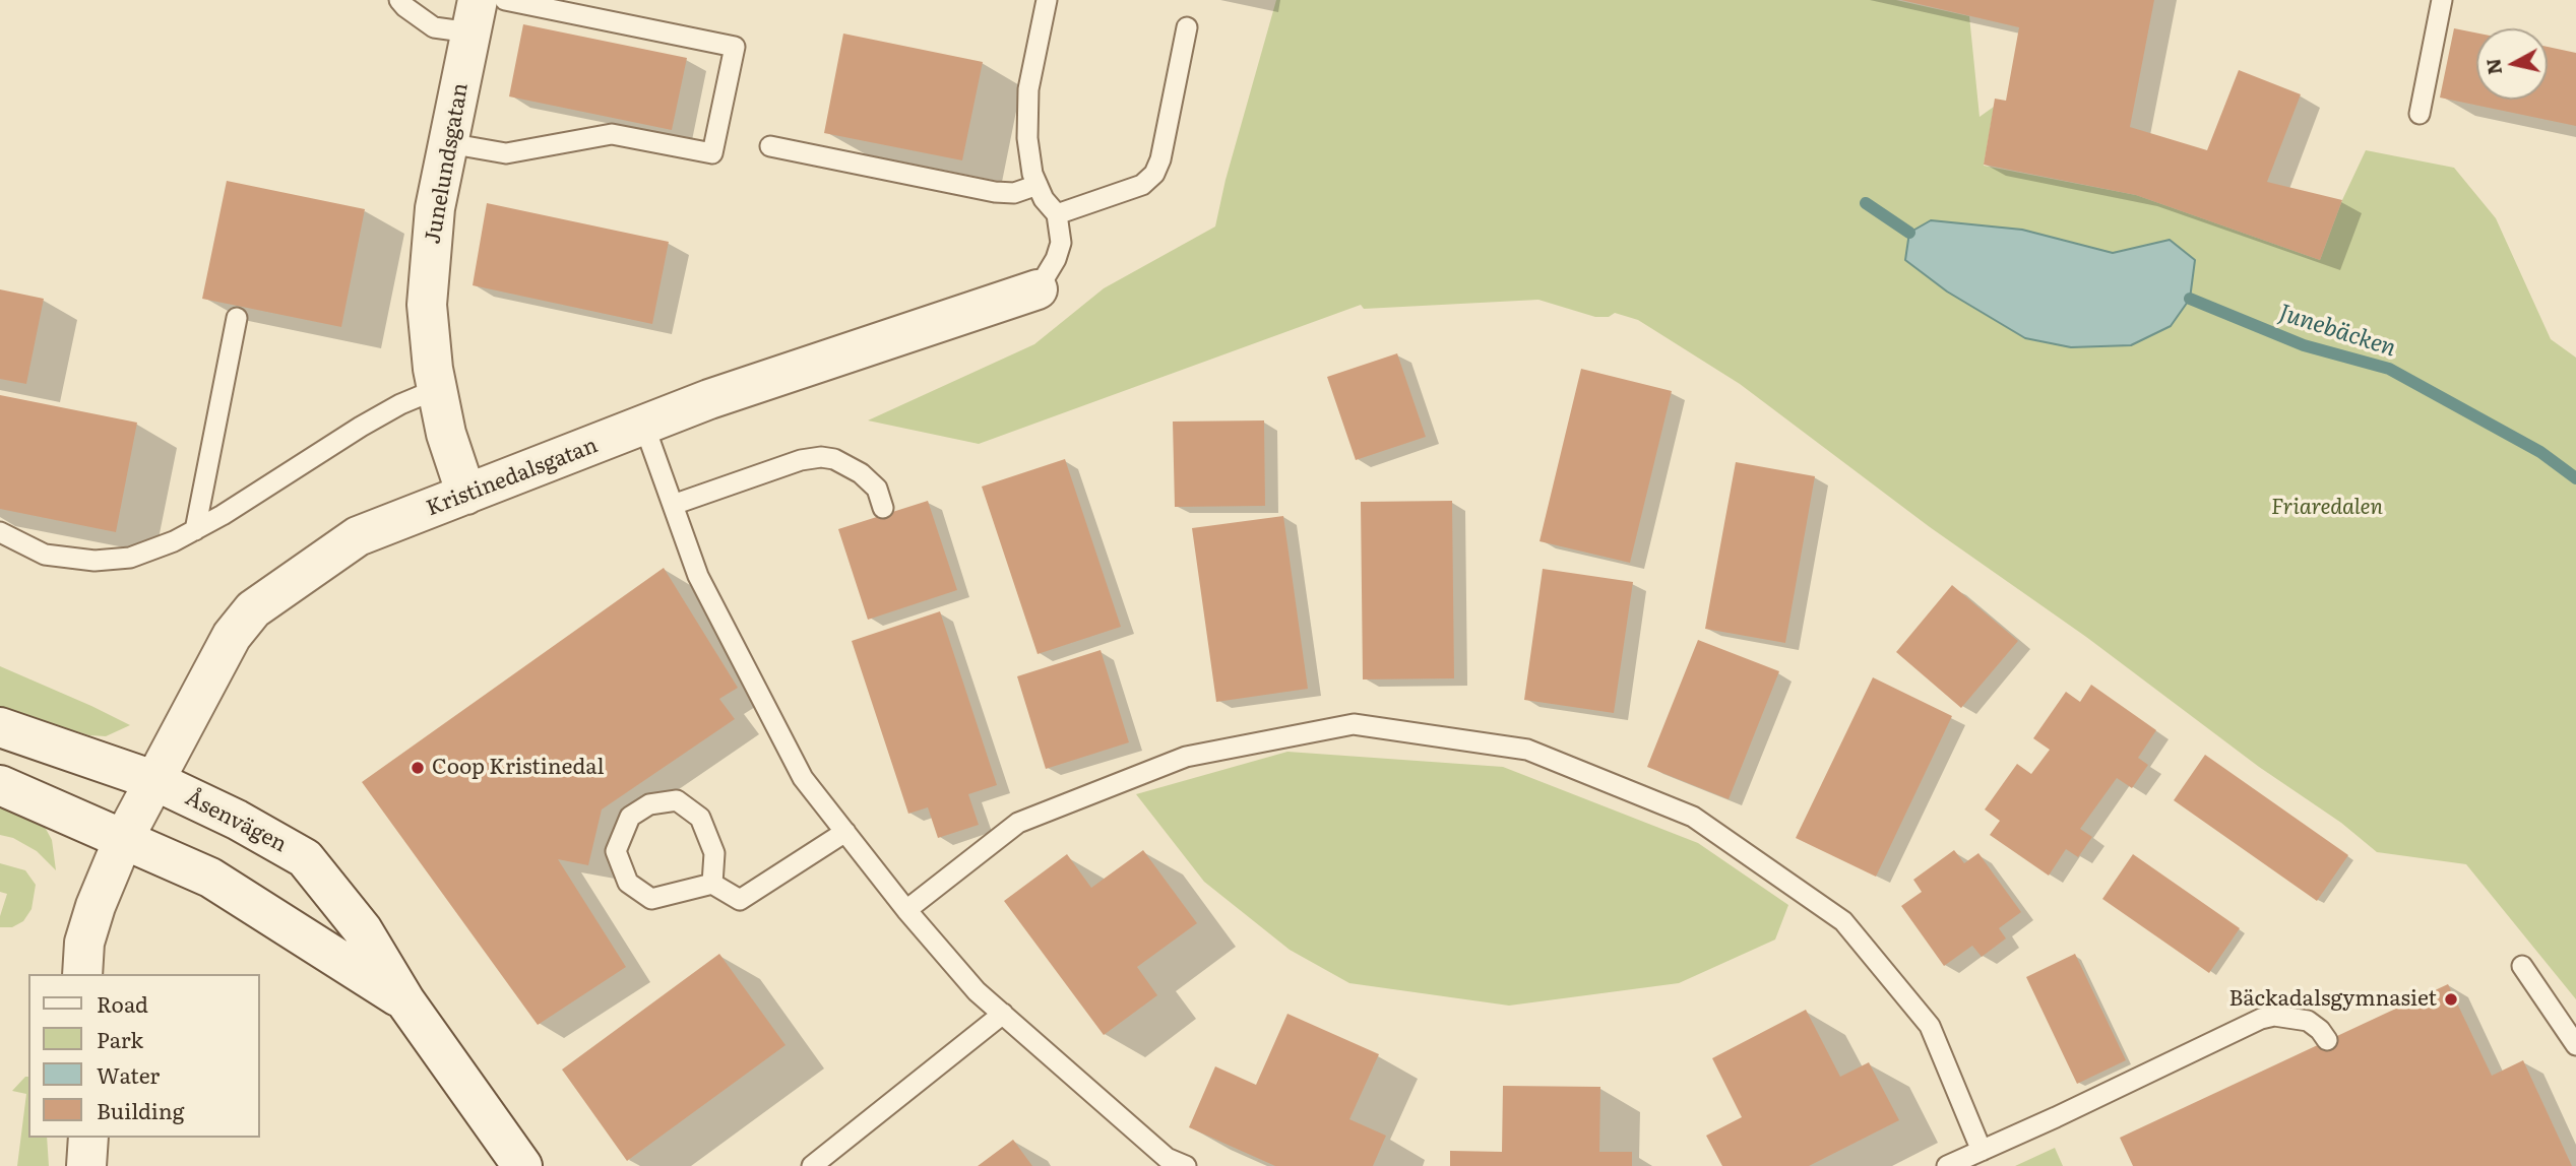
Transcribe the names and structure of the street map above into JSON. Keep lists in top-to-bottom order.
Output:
{
  "streets": {
    "street": ["Junelundsgatan", "Kristinedalsgatan", "Åsenvägen"]
  },
  "crossings": [
    ["Junelundsgatan", "Kristinedalsgatan"],
    ["Kristinedalsgatan", "Åsenvägen"]
  ],
  "water": ["Junebäcken"],
  "parks": ["Friaredalen"],
  "places": ["Coop Kristinedal", "Bäckadalsgymnasiet"],
  "legend": [
    "Road",
    "Park",
    "Water",
    "Building"
  ],
  "north": "left"
}
